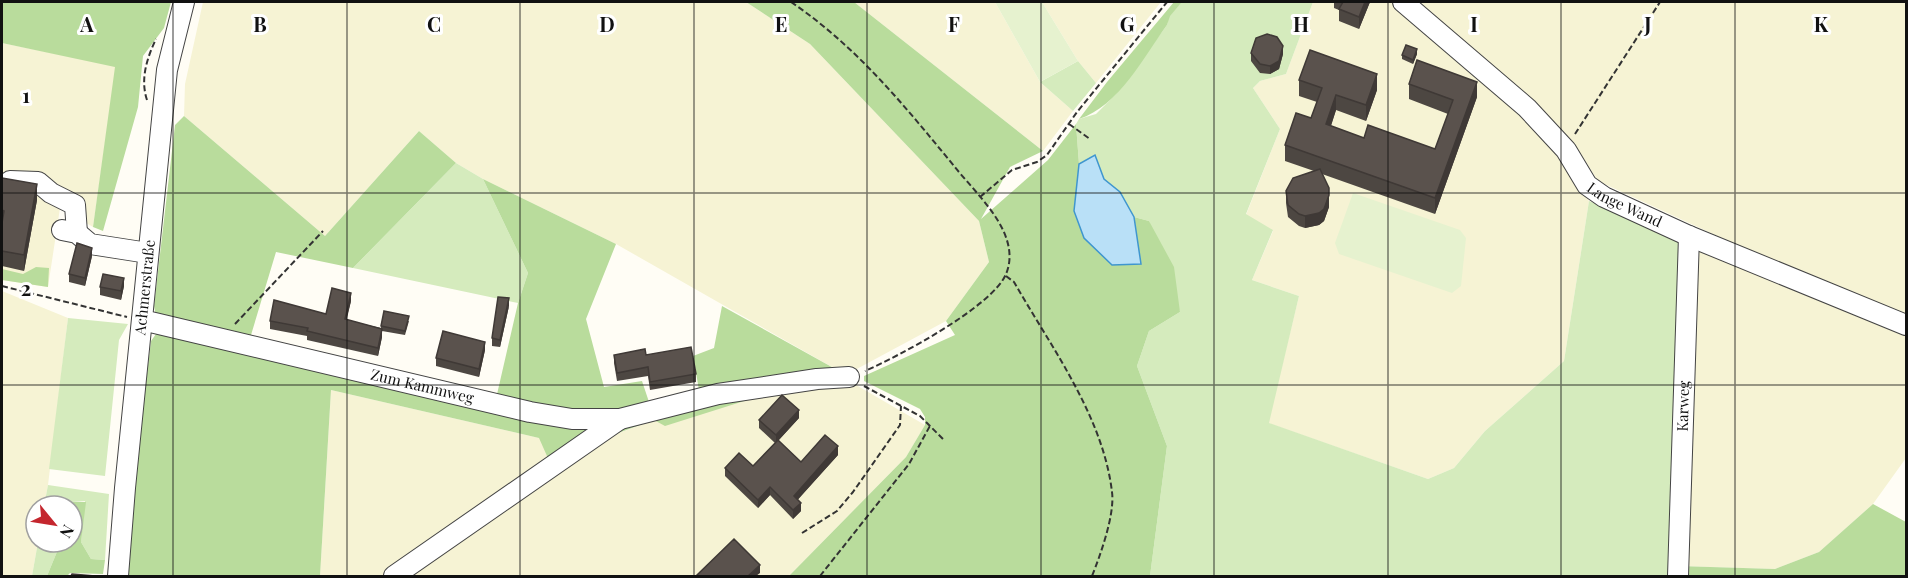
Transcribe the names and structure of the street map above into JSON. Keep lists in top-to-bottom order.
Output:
{
  "streets": {
    "street": [
      "Lange Wand",
      "Achmerstraße",
      "Zum Kammweg",
      "Karweg"
    ]
  },
  "crossings": [
    ["Lange Wand", "Karweg"],
    ["Achmerstraße", "Zum Kammweg"]
  ],
  "north": "bottom right",
  "grid": {
    "columns": [
      "A",
      "B",
      "C",
      "D",
      "E",
      "F",
      "G",
      "H",
      "I",
      "J",
      "K"
    ],
    "rows": ["1", "2"]
  }
}
